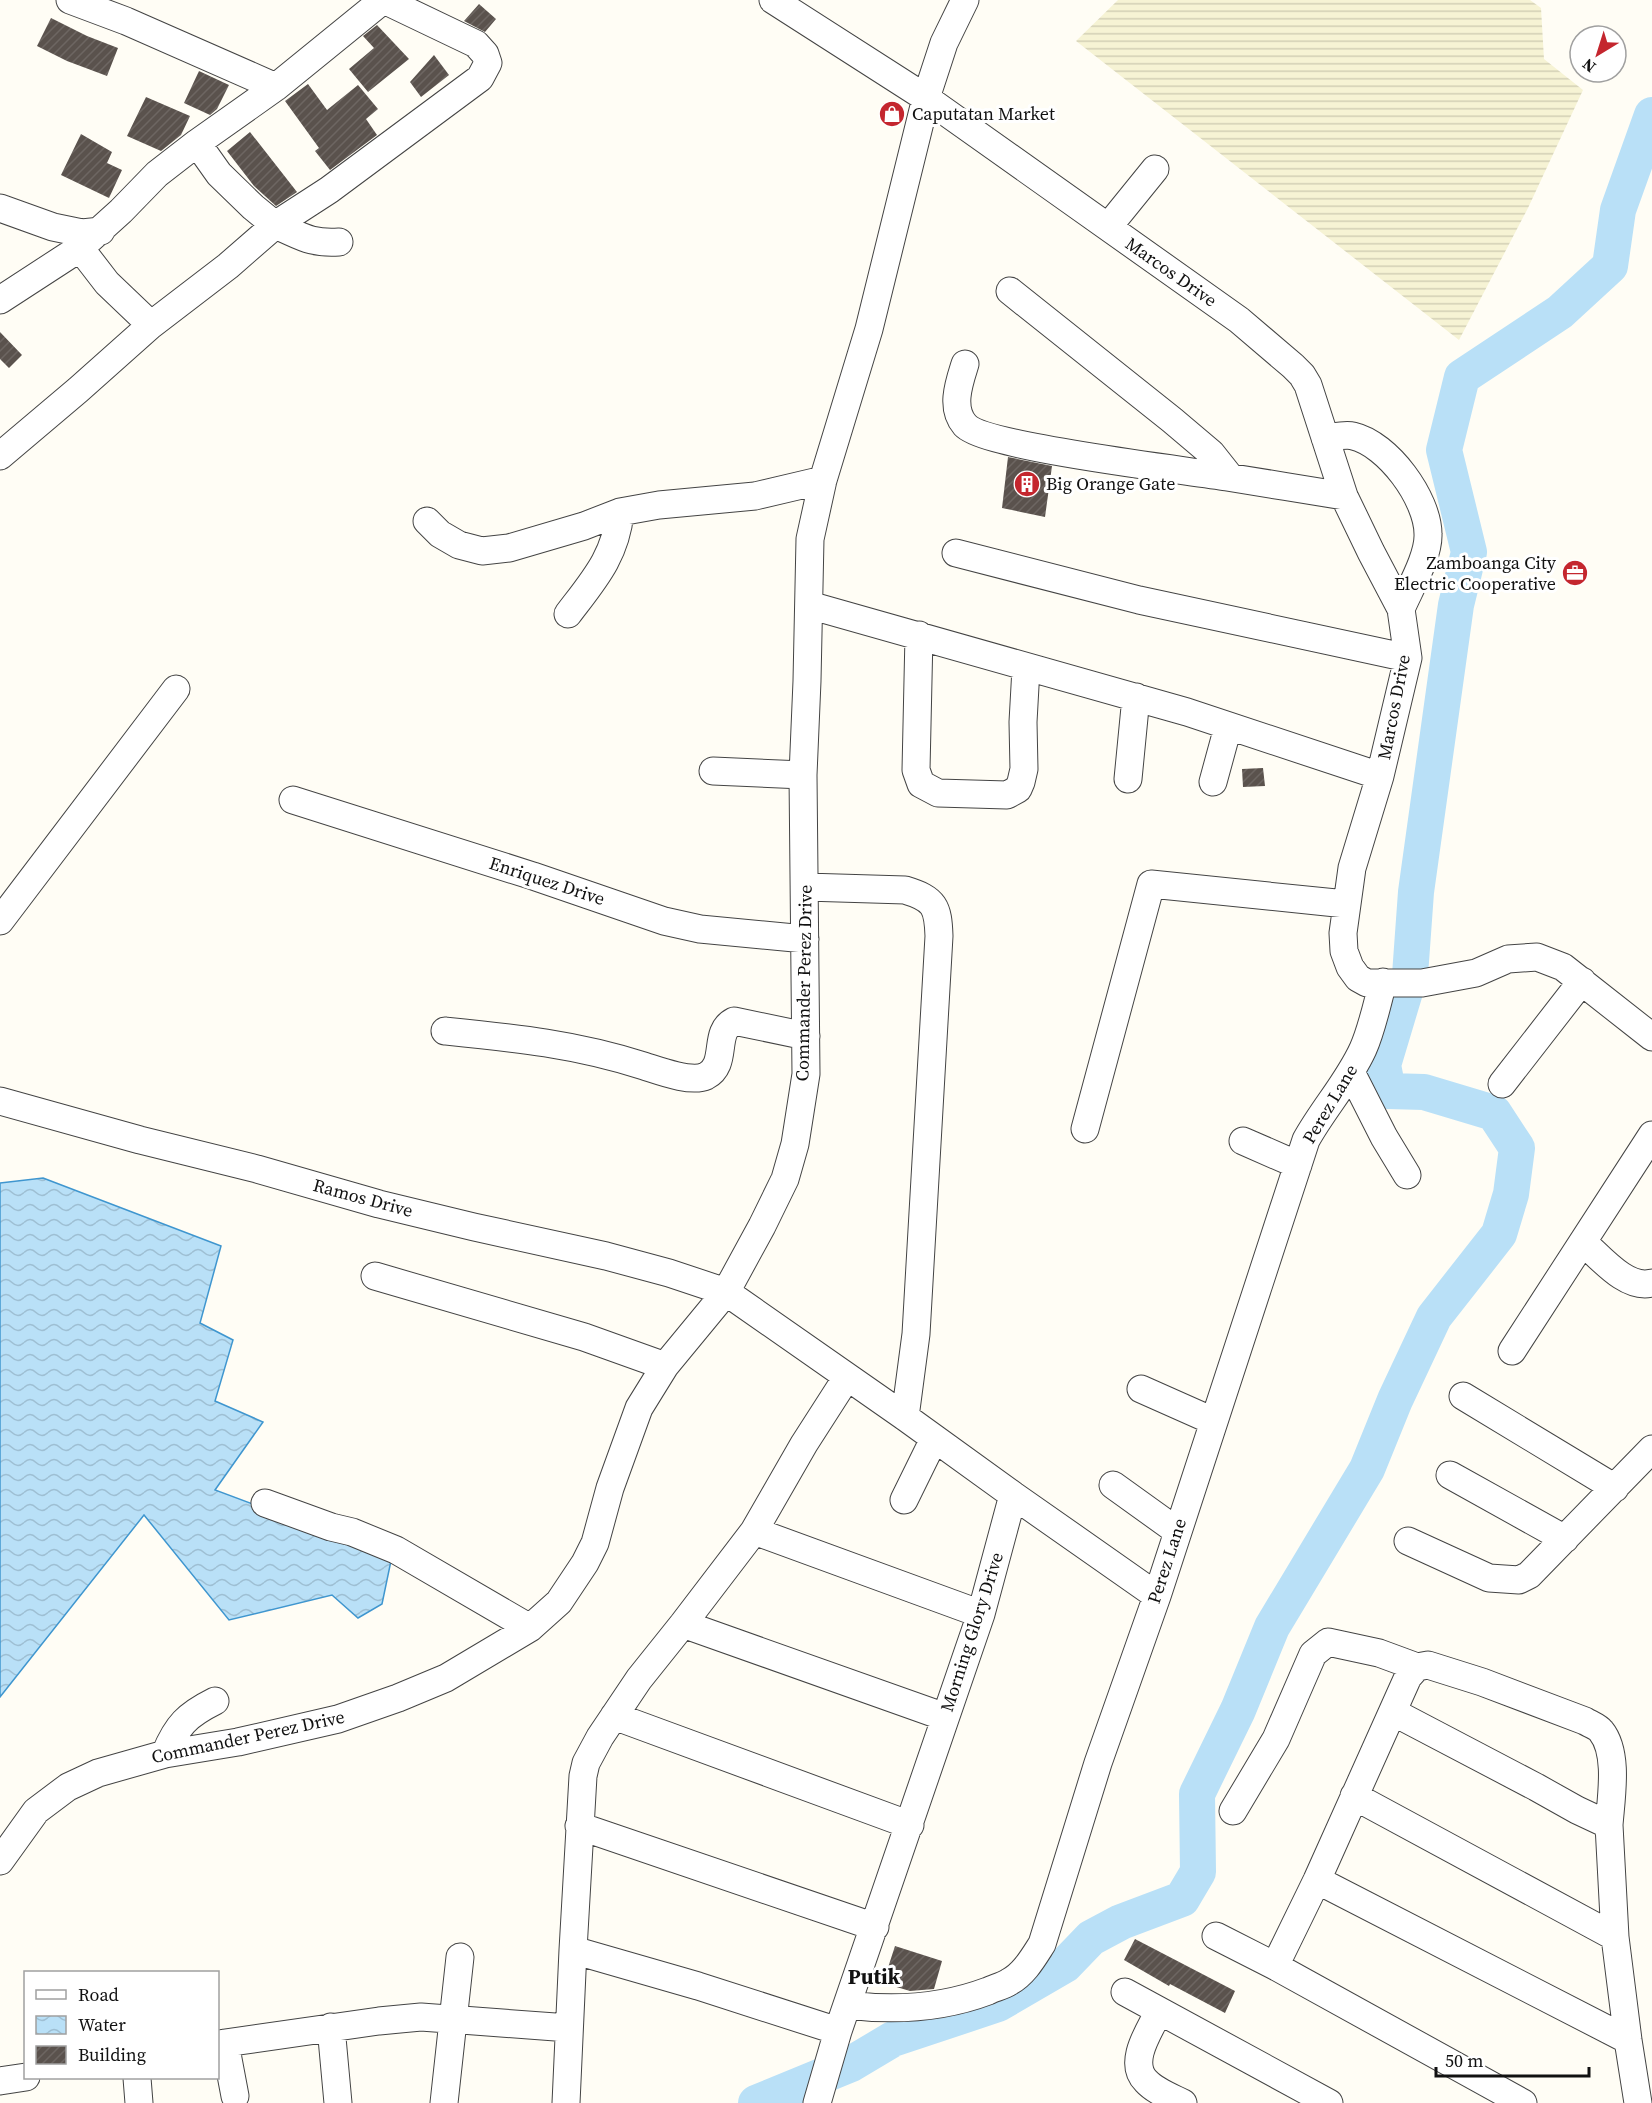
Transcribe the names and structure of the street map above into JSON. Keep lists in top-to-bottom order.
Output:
{
  "streets": {
    "street": [
      "Marcos Drive",
      "Enriquez Drive",
      "Commander Perez Drive",
      "Perez Lane",
      "Ramos Drive",
      "Morning Glory Drive"
    ]
  },
  "crossings": [
    ["Marcos Drive", "Commander Perez Drive"],
    ["Marcos Drive", "Perez Lane"],
    ["Enriquez Drive", "Commander Perez Drive"],
    ["Commander Perez Drive", "Ramos Drive"],
    ["Perez Lane", "Morning Glory Drive"]
  ],
  "districts": ["Putik"],
  "places": {
    "shop": ["Caputatan Market"],
    "building": ["Big Orange Gate"],
    "office": ["Zamboanga City Electric Cooperative"]
  },
  "legend": ["Road", "Water", "Building"],
  "scale_bar": "50 m",
  "north": "bottom left"
}
